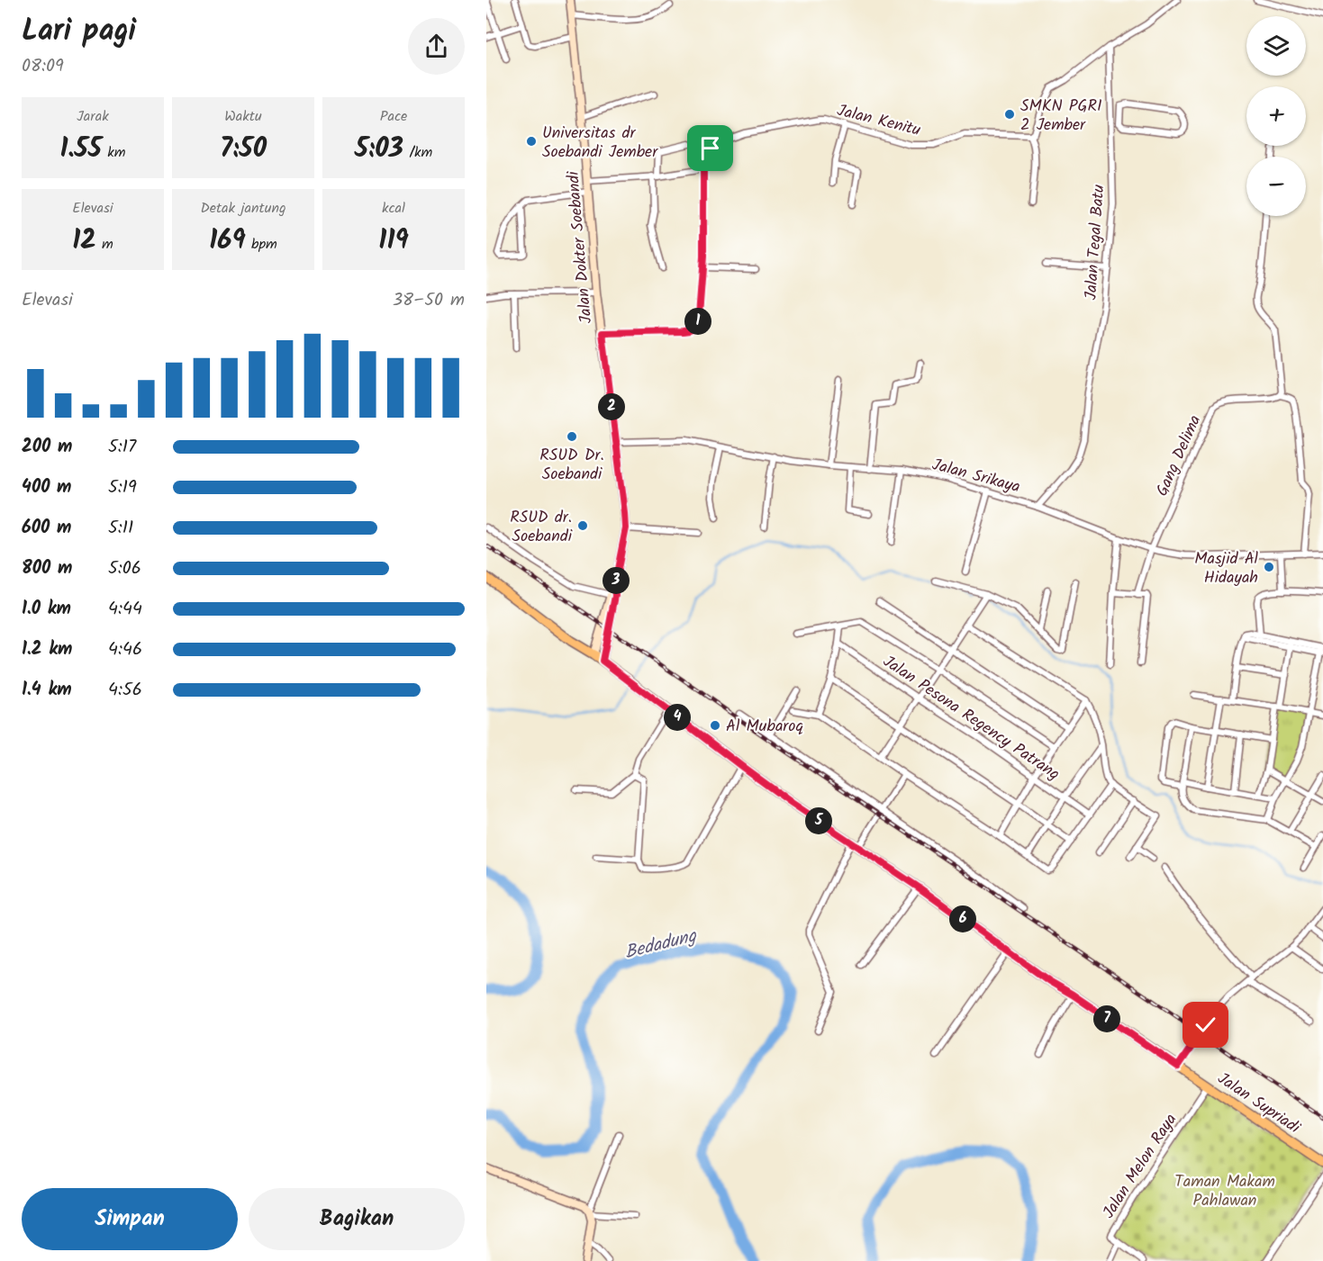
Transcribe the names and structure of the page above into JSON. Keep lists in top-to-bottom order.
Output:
{
  "streets": {
    "main road": ["Jalan Dokter Soebandi", "Jalan Supriadi"],
    "street": [
      "Jalan Kenitu",
      "Jalan Tegal Batu",
      "Gang Delima",
      "Jalan Srikaya",
      "Jalan Pesona Regency Patrang",
      "Jalan Melon Raya"
    ]
  },
  "crossings": [
    ["Jalan Kenitu", "Jalan Dokter Soebandi"],
    ["Jalan Tegal Batu", "Jalan Srikaya"],
    ["Jalan Dokter Soebandi", "Jalan Srikaya"],
    ["Jalan Dokter Soebandi", "Jalan Supriadi"],
    ["Gang Delima", "Jalan Srikaya"],
    ["Jalan Supriadi", "Jalan Melon Raya"]
  ],
  "water": ["Bedadung"],
  "parks": ["Taman Makam Pahlawan"],
  "places": [
    "SMKN PGRI 2 Jember",
    "Universitas dr Soebandi Jember",
    "RSUD Dr. Soebandi",
    "RSUD dr. Soebandi",
    "Masjid Al Hidayah",
    "Al Mubaroq"
  ],
  "page": {
    "heading": ["Lari pagi", "08:09"],
    "map_buttons": ["+", "−"],
    "stats": [
      ["Jarak", "1.55 km"],
      ["Waktu", "7:50"],
      ["Pace", "5:03 /km"],
      ["Elevasi", "12 m"],
      ["Detak jantung", "169 bpm"],
      ["kcal", "119"]
    ],
    "chart": ["Elevasi", "38–50 m"],
    "pins": [
      "1",
      "2",
      "3",
      "4",
      "5",
      "6",
      "7"
    ],
    "list": [
      {
        "name": "200 m",
        "note": "5:17"
      },
      {
        "name": "400 m",
        "note": "5:19"
      },
      {
        "name": "600 m",
        "note": "5:11"
      },
      {
        "name": "800 m",
        "note": "5:06"
      },
      {
        "name": "1.0 km",
        "note": "4:44"
      },
      {
        "name": "1.2 km",
        "note": "4:46"
      },
      {
        "name": "1.4 km",
        "note": "4:56"
      }
    ],
    "buttons": ["Simpan", "Bagikan"]
  }
}
